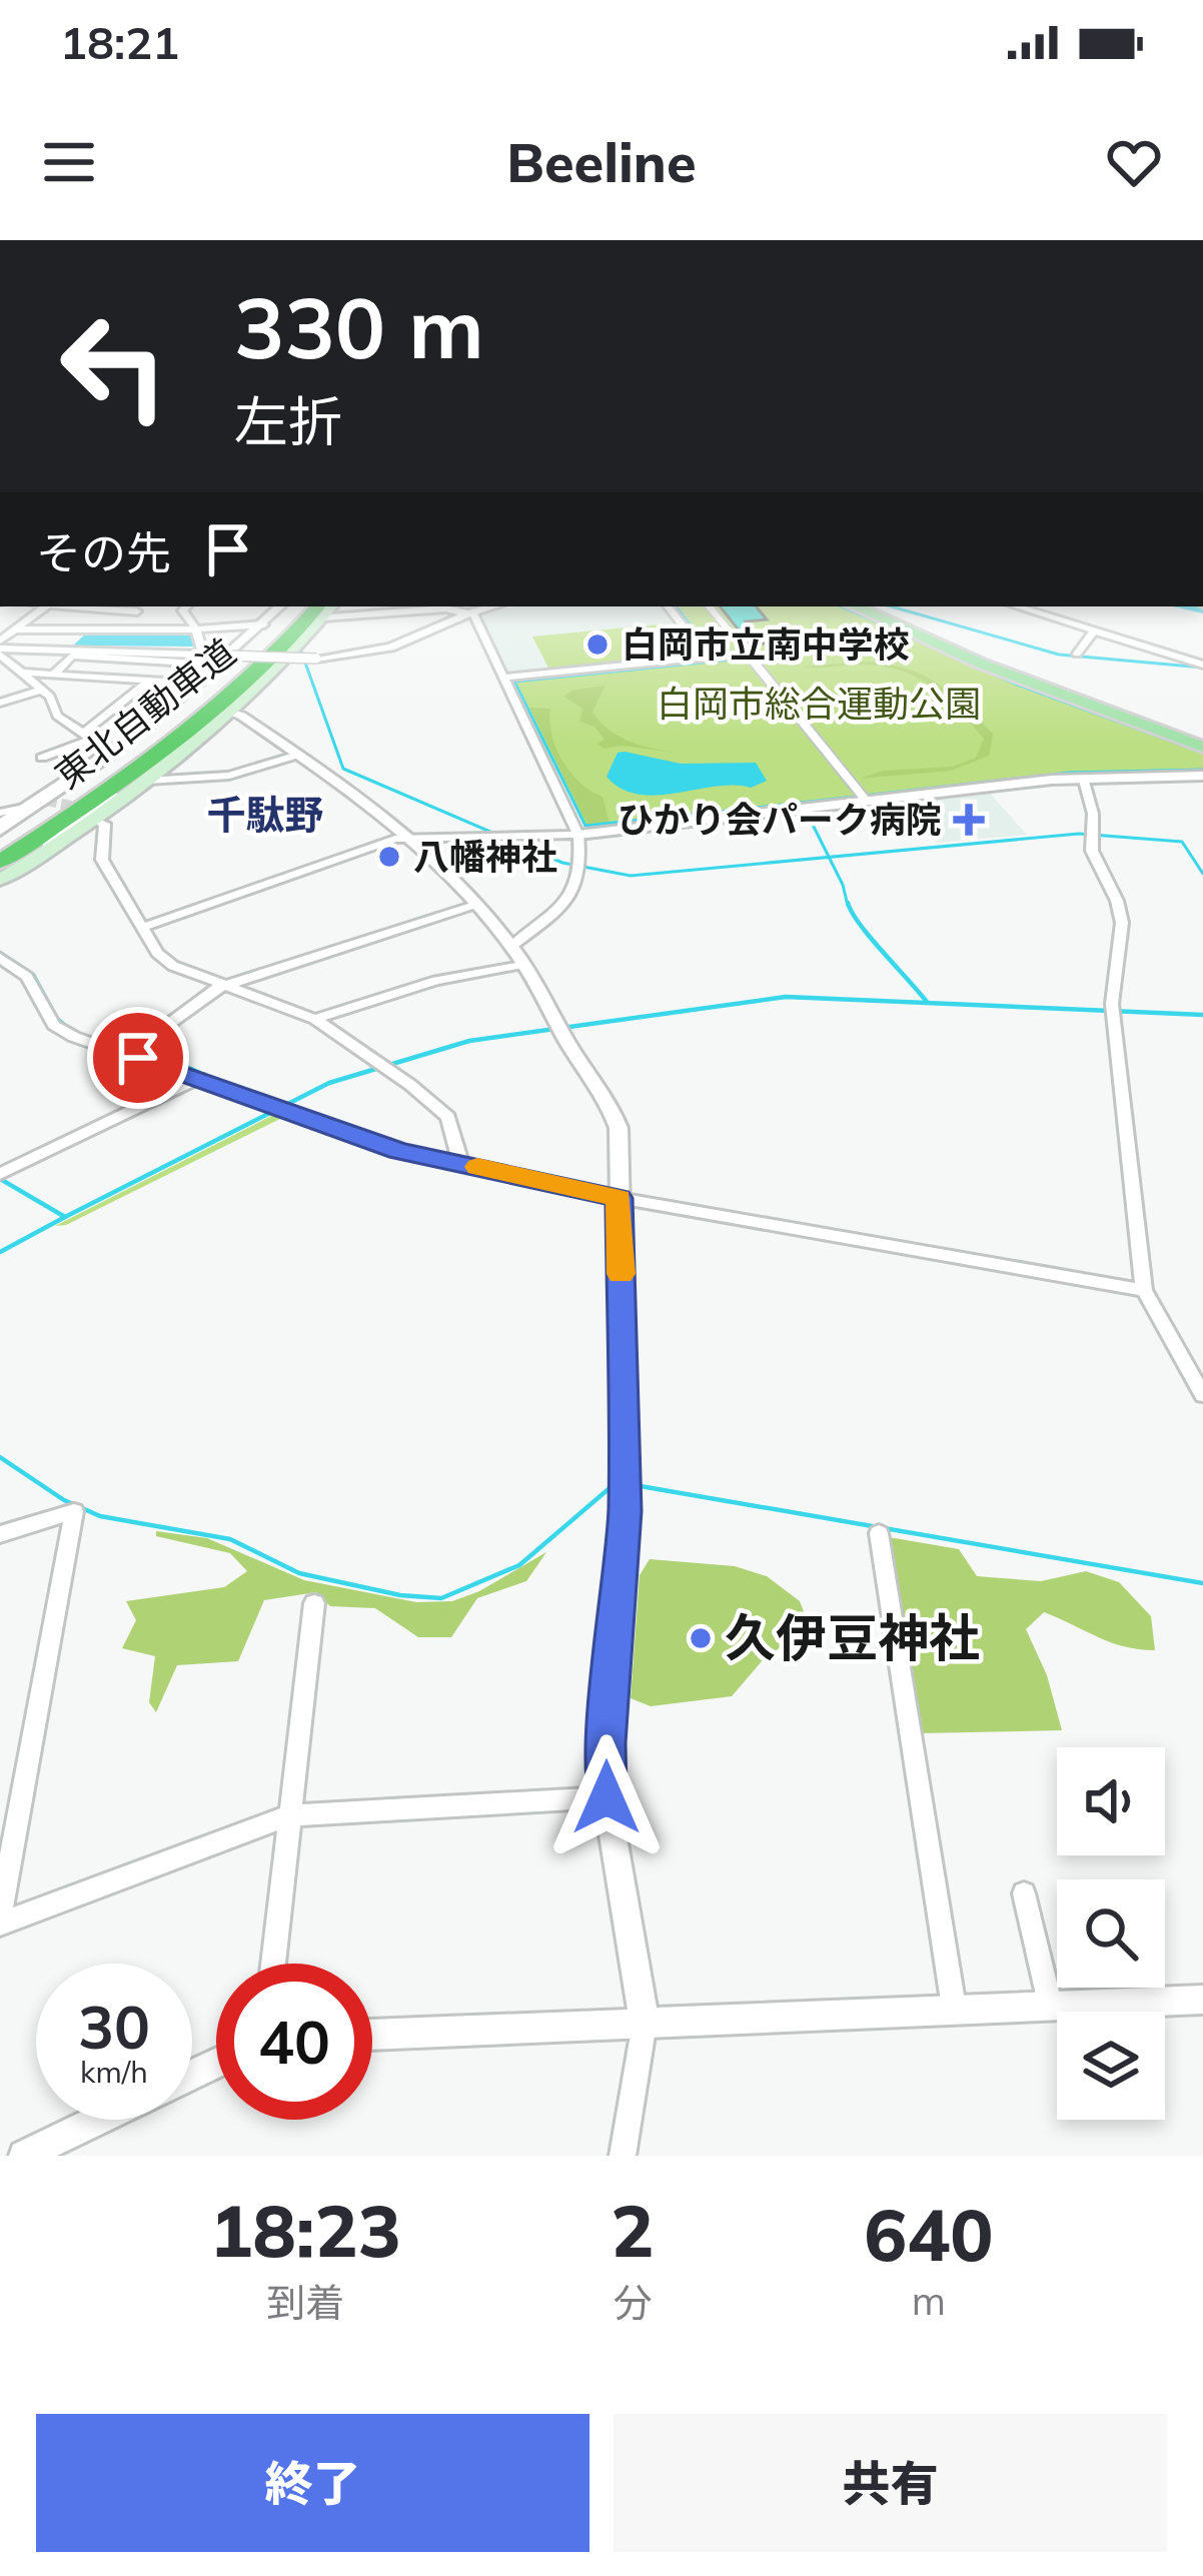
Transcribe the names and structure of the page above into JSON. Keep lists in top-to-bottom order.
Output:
{
  "streets": {
    "highway": ["東北自動車道"]
  },
  "districts": ["千駄野"],
  "parks": ["白岡市総合運動公園"],
  "places": {
    "other": ["白岡市立南中学校", "八幡神社", "久伊豆神社"],
    "health": ["ひかり会パーク病院"]
  },
  "page": {
    "status": "18:21",
    "header": "Beeline",
    "turn": ["330 m", "左折"],
    "then": "その先",
    "speed": "30 km/h",
    "limit": "40",
    "eta": [
      "18:23",
      "到着",
      "2",
      "分",
      "640",
      "m"
    ],
    "buttons": ["終了", "共有"]
  }
}
